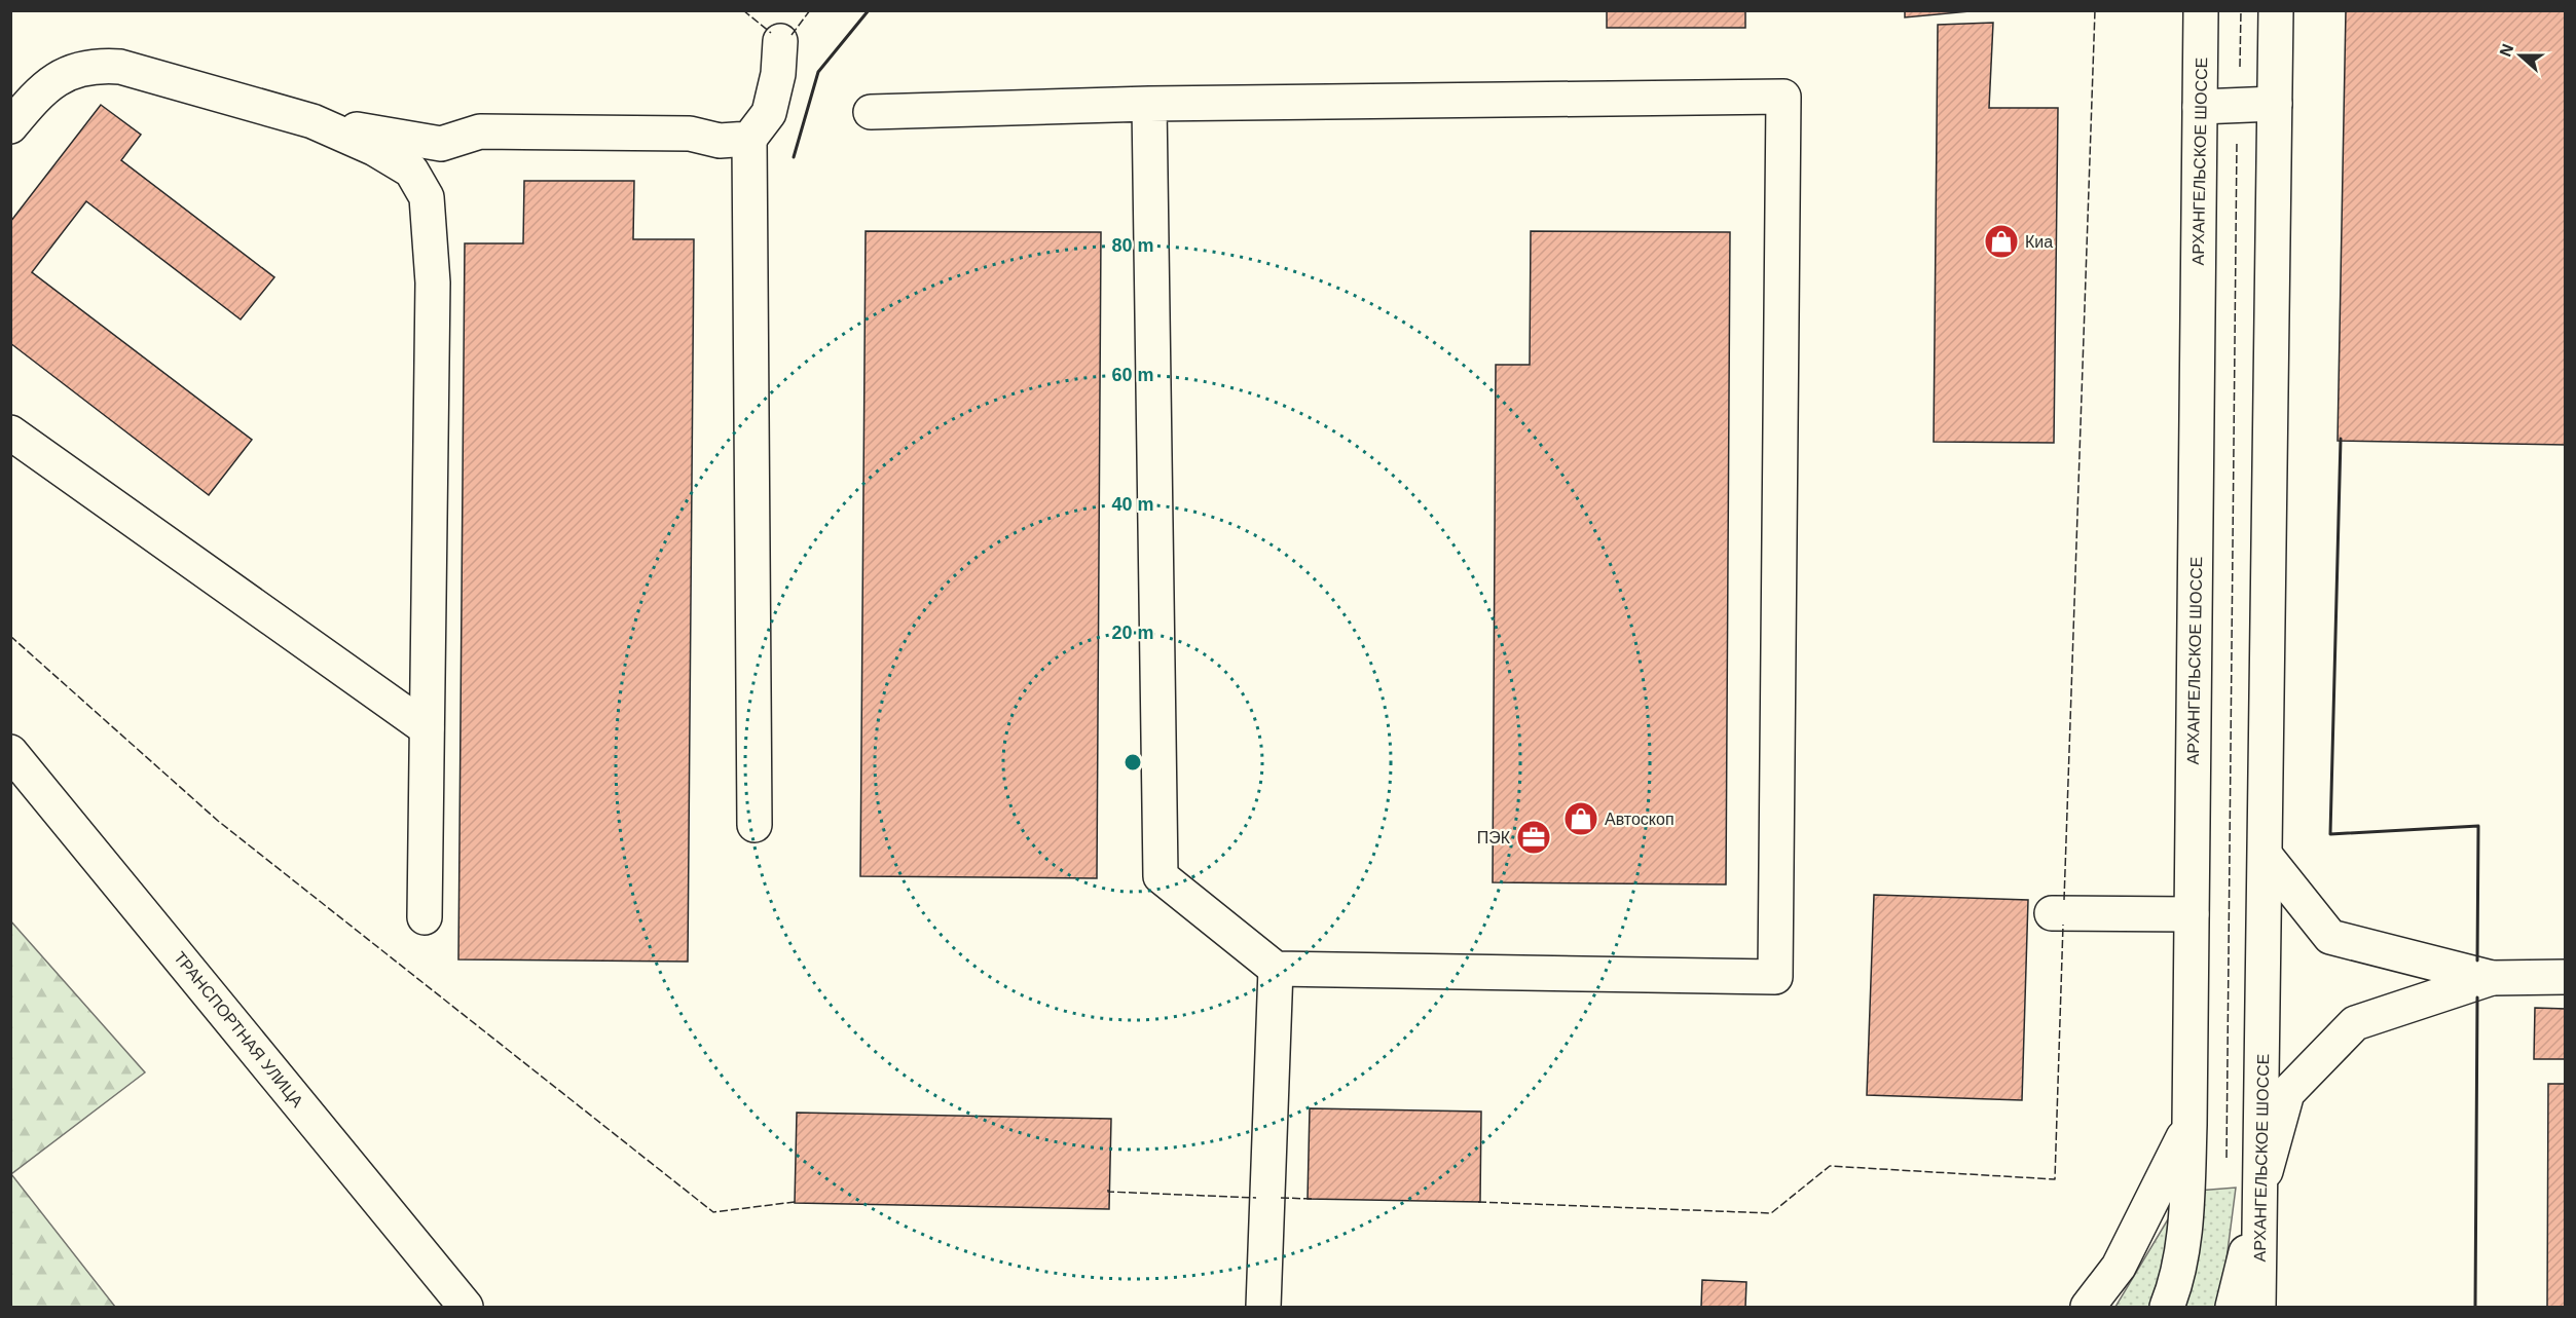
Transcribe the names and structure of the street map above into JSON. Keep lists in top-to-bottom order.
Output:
{
  "streets": {
    "main road": ["АРХАНГЕЛЬСКОЕ ШОССЕ", "ТРАНСПОРТНАЯ УЛИЦА"]
  },
  "places": {
    "shop": ["Киа", "Автоскоп"],
    "office": ["ПЭК"]
  },
  "north": "left",
  "rings": [
    "80 m",
    "60 m",
    "40 m",
    "20 m"
  ]
}
